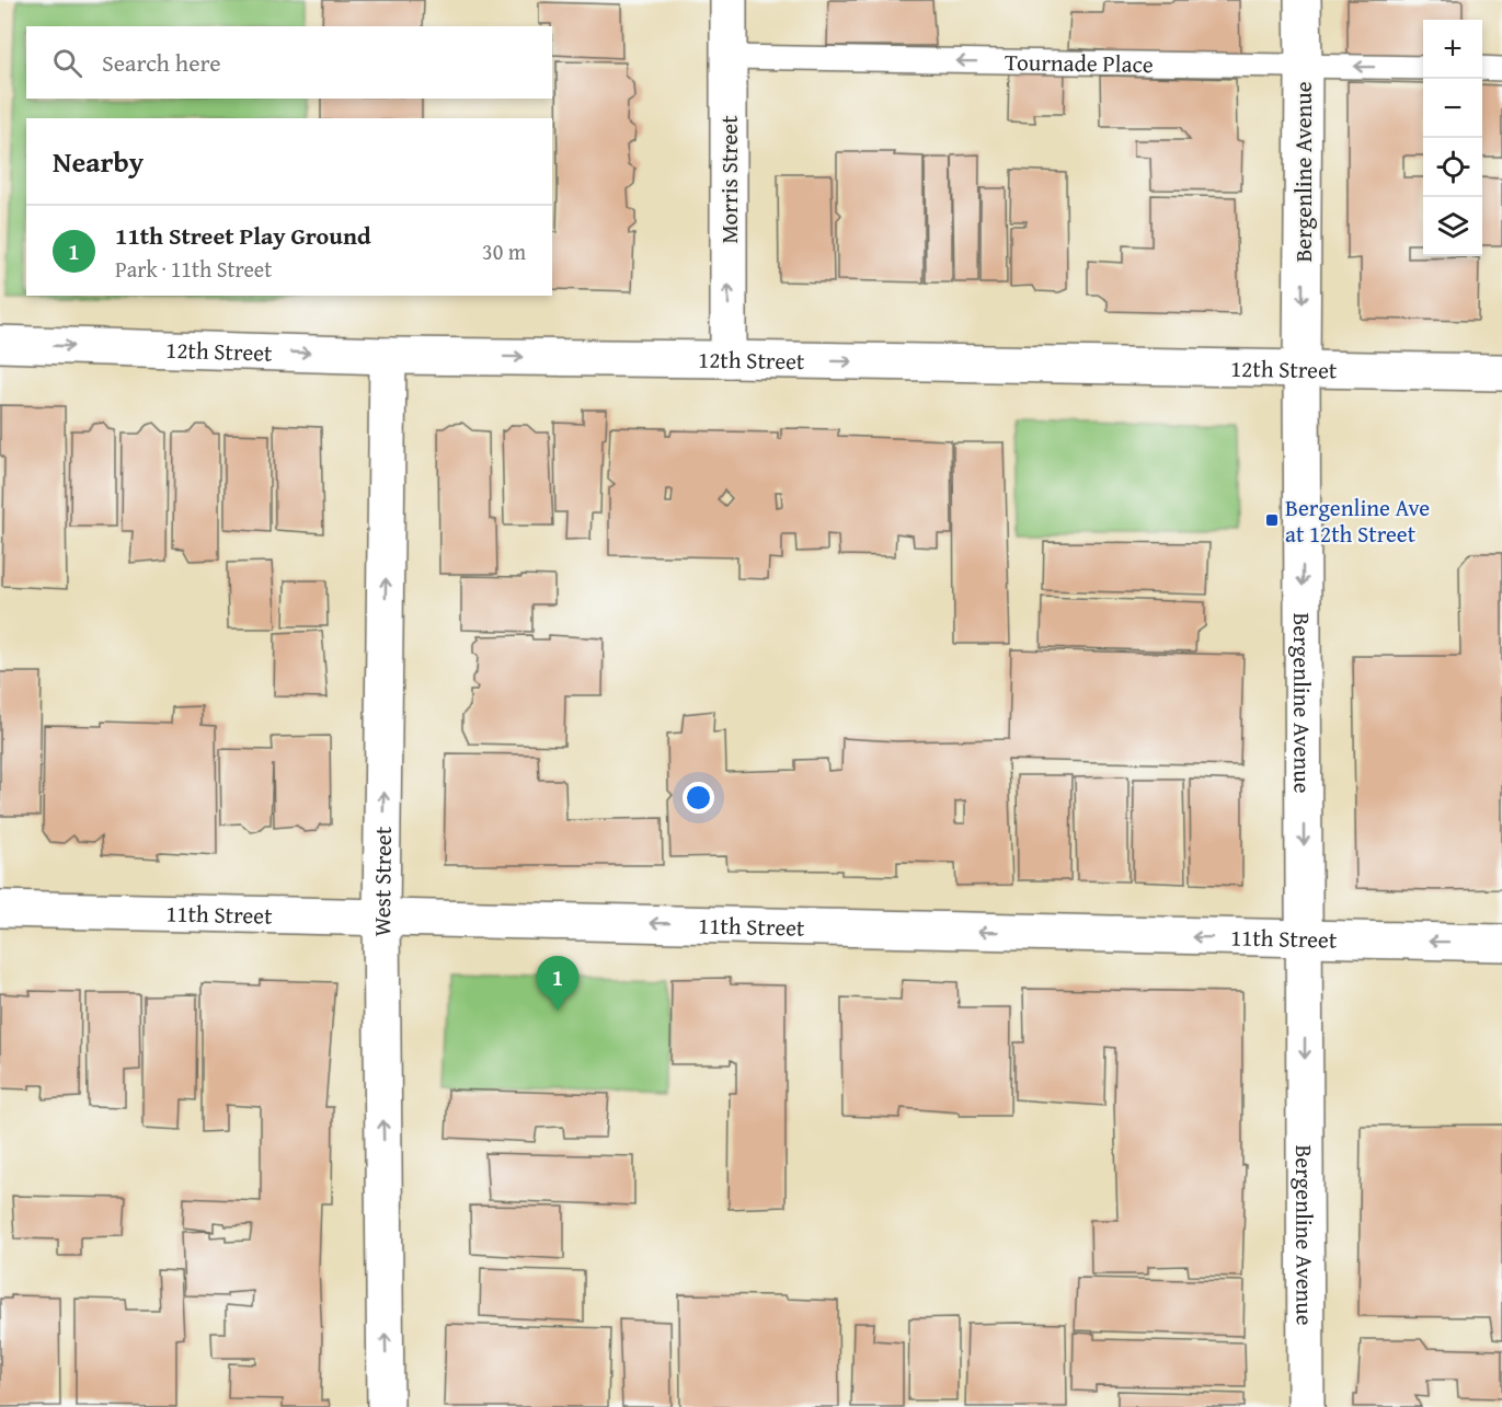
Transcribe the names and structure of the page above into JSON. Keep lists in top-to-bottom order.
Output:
{
  "streets": {
    "street": [
      "Bergenline Avenue",
      "Morris Street",
      "12th Street",
      "West Street",
      "11th Street"
    ],
    "lane": ["Tournade Place"]
  },
  "crossings": [
    ["Tournade Place", "Bergenline Avenue"],
    ["Tournade Place", "Morris Street"],
    ["Bergenline Avenue", "12th Street"],
    ["Bergenline Avenue", "11th Street"],
    ["Morris Street", "12th Street"],
    ["12th Street", "West Street"],
    ["West Street", "11th Street"]
  ],
  "one_way": [
    "Tournade Place",
    "Bergenline Avenue",
    "Morris Street",
    "12th Street",
    "West Street",
    "11th Street"
  ],
  "places": {
    "transit": ["Bergenline Ave at 12th Street"]
  },
  "page": {
    "map_buttons": ["+", "−"],
    "search": "Search here",
    "heading": "Nearby",
    "list": [
      {
        "mark": "1",
        "name": "11th Street Play Ground",
        "note": "Park · 11th Street",
        "value": "30 m"
      }
    ],
    "pins": "1"
  }
}
